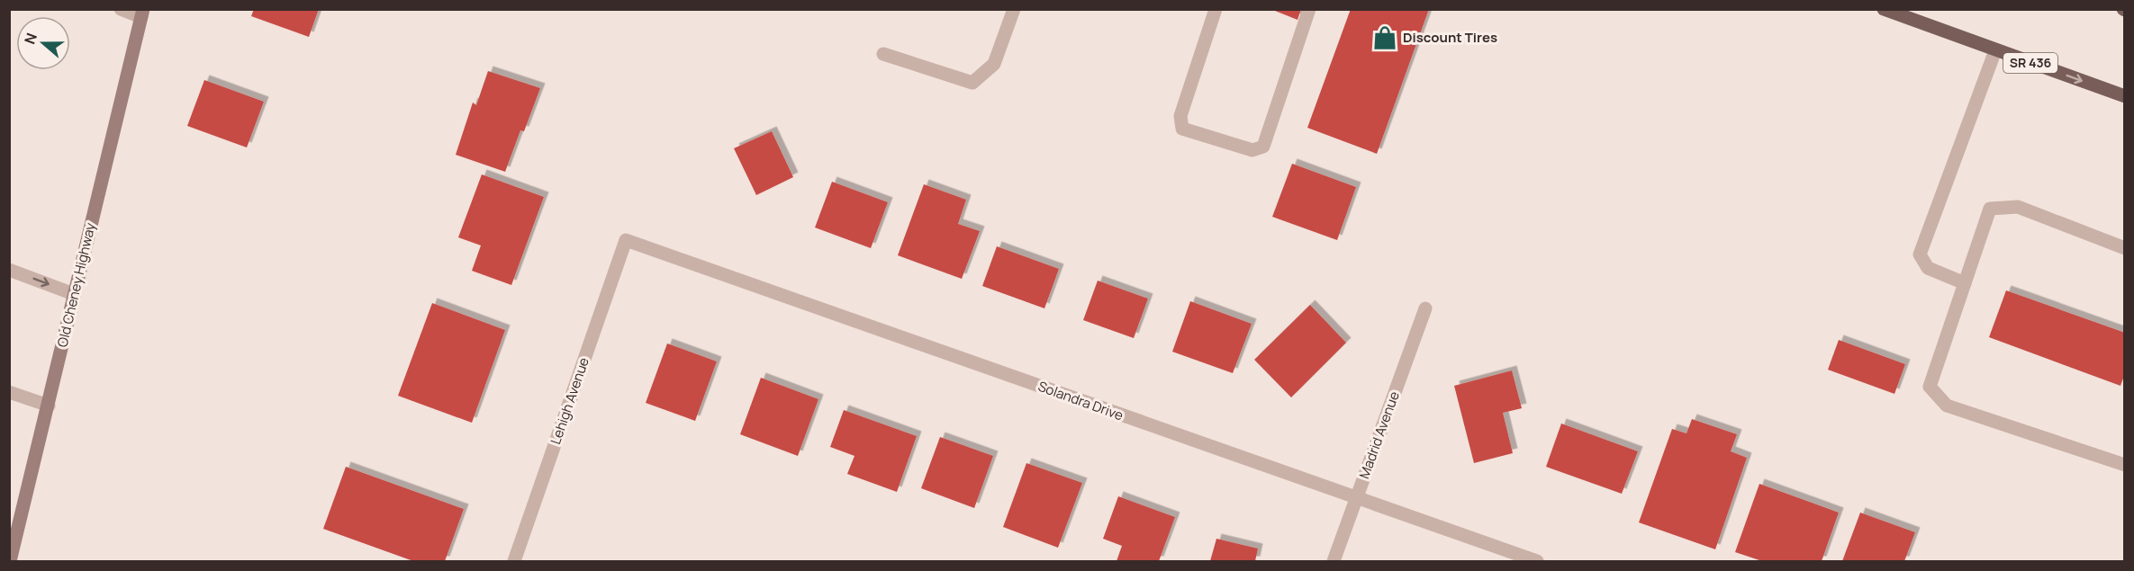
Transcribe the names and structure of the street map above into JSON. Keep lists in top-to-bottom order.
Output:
{
  "streets": {
    "main road": ["SR 436"],
    "street": [
      "Old Cheney Highway",
      "Lehigh Avenue",
      "Solandra Drive",
      "Madrid Avenue"
    ]
  },
  "crossings": [
    ["Lehigh Avenue", "Solandra Drive"],
    ["Solandra Drive", "Madrid Avenue"]
  ],
  "places": {
    "shop": ["Discount Tires"]
  },
  "north": "left"
}
